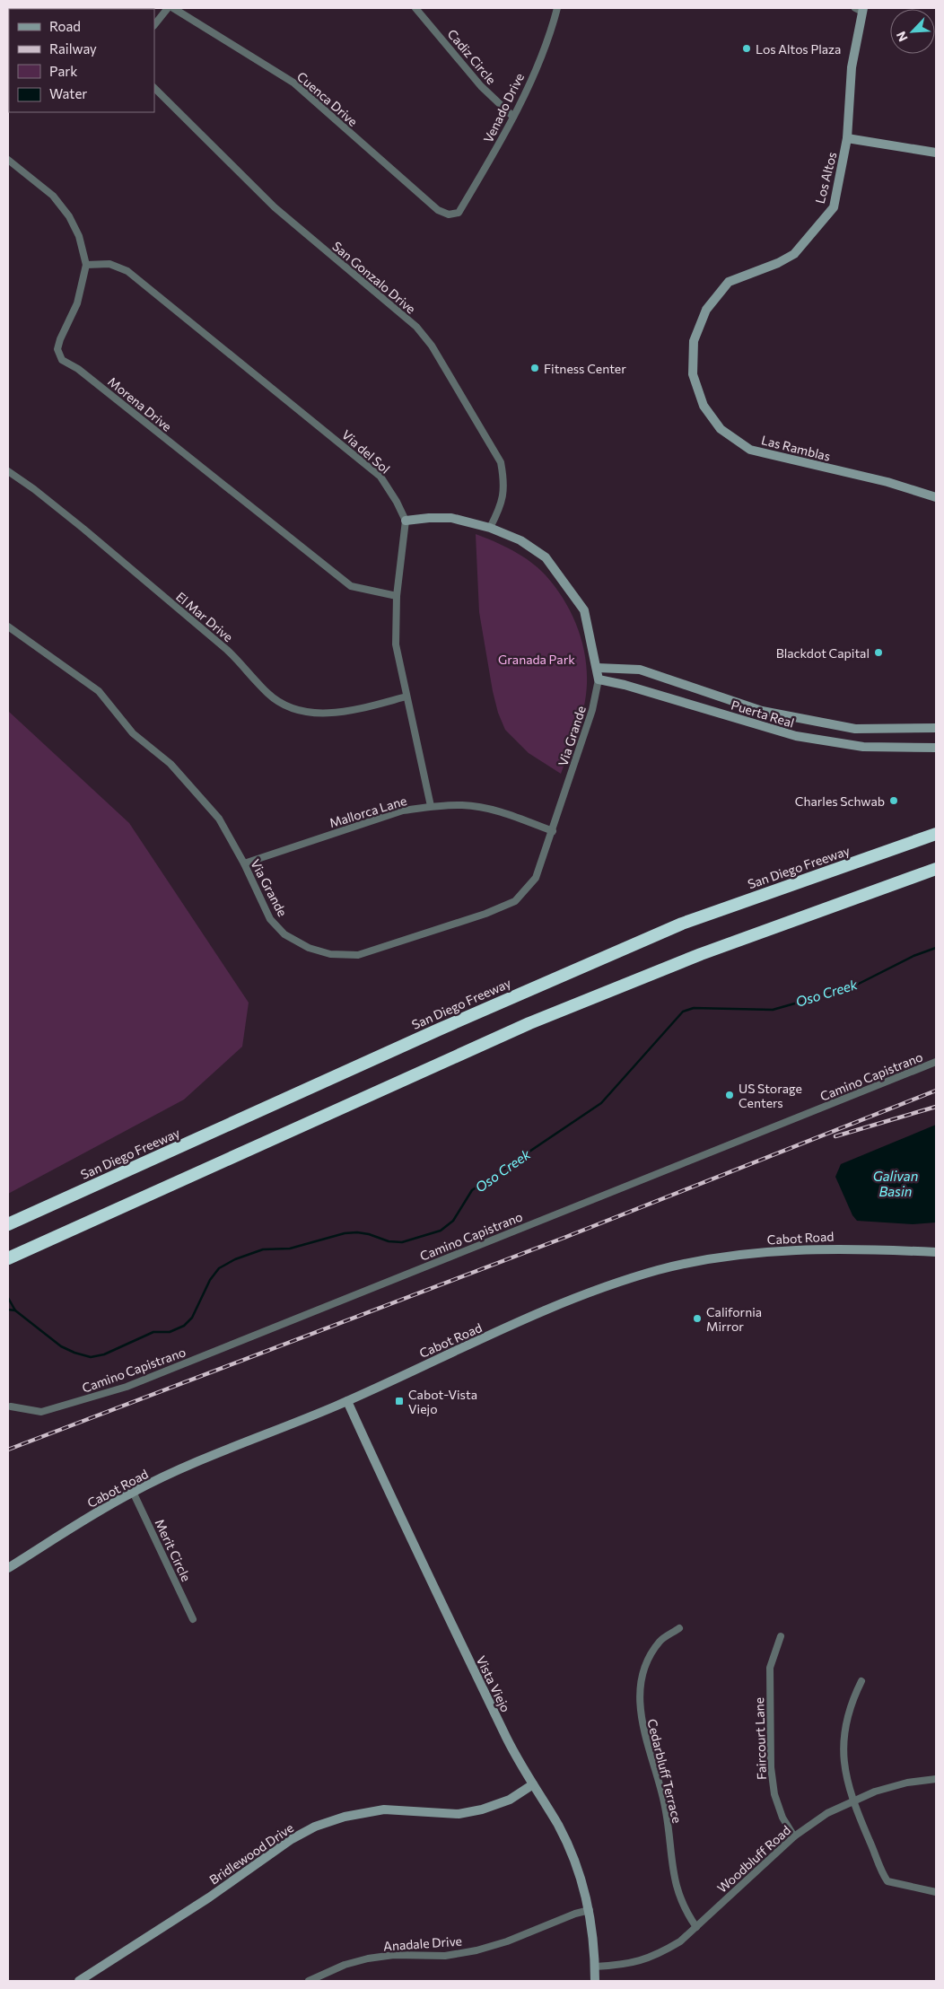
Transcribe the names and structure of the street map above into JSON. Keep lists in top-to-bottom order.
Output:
{
  "streets": {
    "highway": ["San Diego Freeway"],
    "street": [
      "Cadiz Circle",
      "Cuenca Drive",
      "Venado Drive",
      "Los Altos",
      "San Gonzalo Drive",
      "Morena Drive",
      "Las Ramblas",
      "Via del Sol",
      "El Mar Drive",
      "Puerta Real",
      "Via Grande",
      "Mallorca Lane",
      "Camino Capistrano",
      "Cabot Road",
      "Merit Circle",
      "Vista Viejo",
      "Faircourt Lane",
      "Cedarbluff Terrace",
      "Bridlewood Drive",
      "Woodbluff Road",
      "Anadale Drive"
    ]
  },
  "crossings": [
    ["Cadiz Circle", "Venado Drive"],
    ["Cuenca Drive", "Venado Drive"],
    ["Los Altos", "Las Ramblas"],
    ["Morena Drive", "Via del Sol"],
    ["Puerta Real", "Via Grande"],
    ["Via Grande", "Mallorca Lane"],
    ["Cabot Road", "Merit Circle"],
    ["Cabot Road", "Vista Viejo"],
    ["Vista Viejo", "Bridlewood Drive"],
    ["Vista Viejo", "Woodbluff Road"],
    ["Vista Viejo", "Anadale Drive"],
    ["Faircourt Lane", "Woodbluff Road"],
    ["Cedarbluff Terrace", "Woodbluff Road"]
  ],
  "water": ["Oso Creek", "Galivan Basin"],
  "parks": ["Granada Park"],
  "places": {
    "other": [
      "Los Altos Plaza",
      "Fitness Center",
      "Blackdot Capital",
      "Charles Schwab",
      "US Storage Centers",
      "California Mirror"
    ],
    "transit": ["Cabot-Vista Viejo"]
  },
  "legend": [
    "Road",
    "Railway",
    "Park",
    "Water"
  ],
  "north": "bottom left"
}
